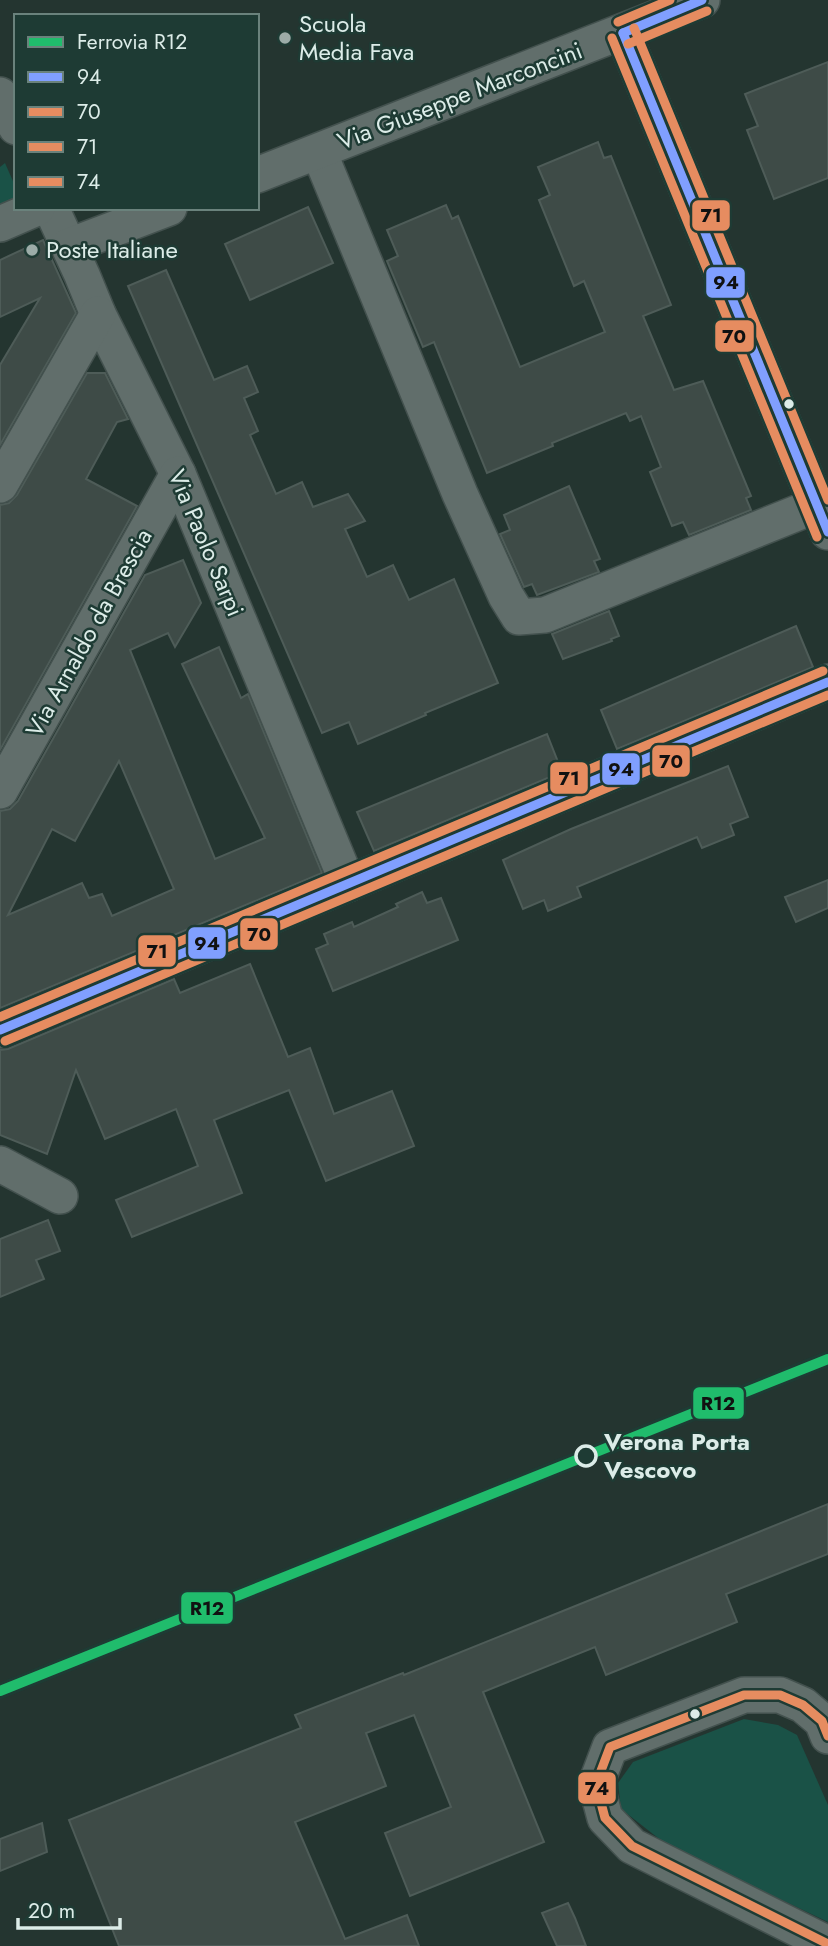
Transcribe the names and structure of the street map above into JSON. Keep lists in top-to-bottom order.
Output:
{
  "streets": {
    "street": ["Via Giuseppe Marconcini", "Via Paolo Sarpi", "Via Arnaldo da Brescia"]
  },
  "crossings": [
    ["Via Paolo Sarpi", "Via Arnaldo da Brescia"]
  ],
  "places": ["Scuola Media Fava", "Poste Italiane", "Verona Porta Vescovo"],
  "lines": [
    "transit line 94",
    "transit line 71",
    "transit line 70",
    "rail line R12",
    "transit line 74"
  ],
  "legend": [
    "Ferrovia R12",
    "94",
    "70",
    "71",
    "74"
  ],
  "scale_bar": "20 m"
}
